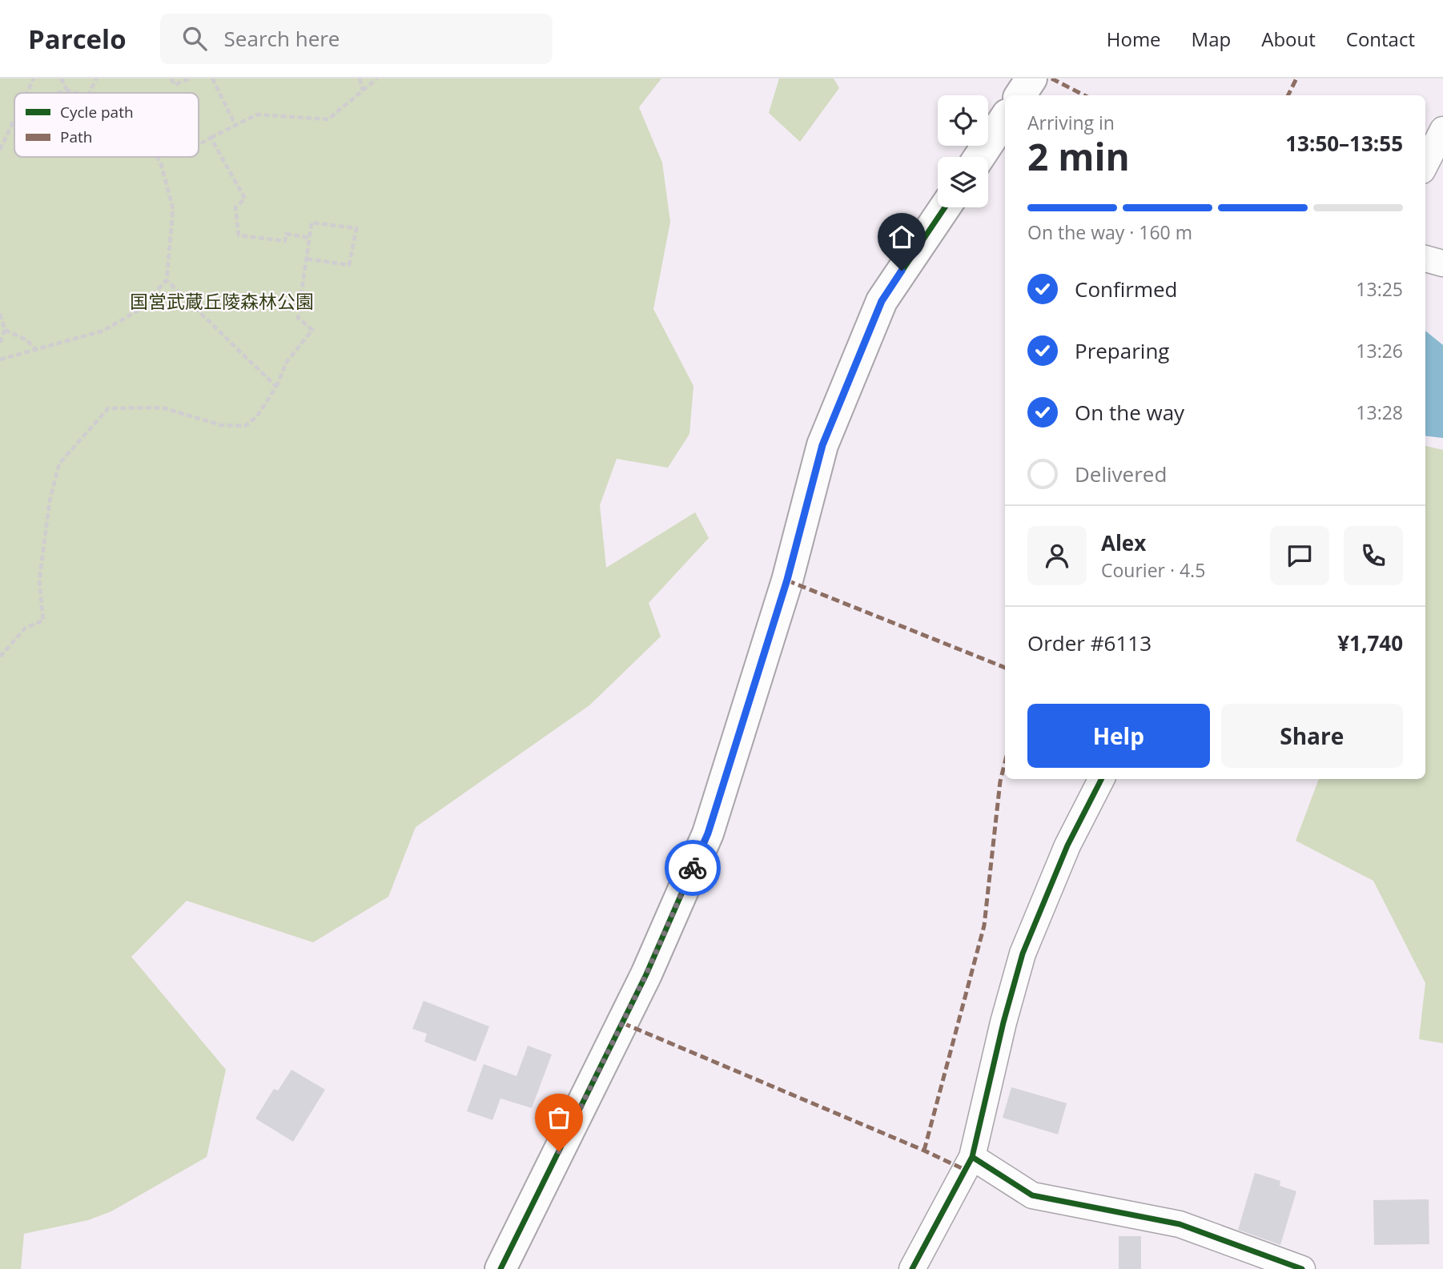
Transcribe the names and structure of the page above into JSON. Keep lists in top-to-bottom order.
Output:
{
  "parks": ["国営武蔵丘陵森林公園"],
  "legend": ["Cycle path", "Path"],
  "page": {
    "header": "Parcelo",
    "search": "Search here",
    "nav": [
      "Home",
      "Map",
      "About",
      "Contact"
    ],
    "heading": ["2 min", "Arriving in", "13:50–13:55"],
    "panel": [
      "Alex",
      "Courier · 4.5",
      "Order #6113",
      "¥1,740"
    ],
    "bar": "On the way · 160 m",
    "list": [
      ["Confirmed", "13:25"],
      ["Preparing", "13:26"],
      ["On the way", "13:28"],
      "Delivered"
    ],
    "buttons": ["Help", "Share"]
  }
}
